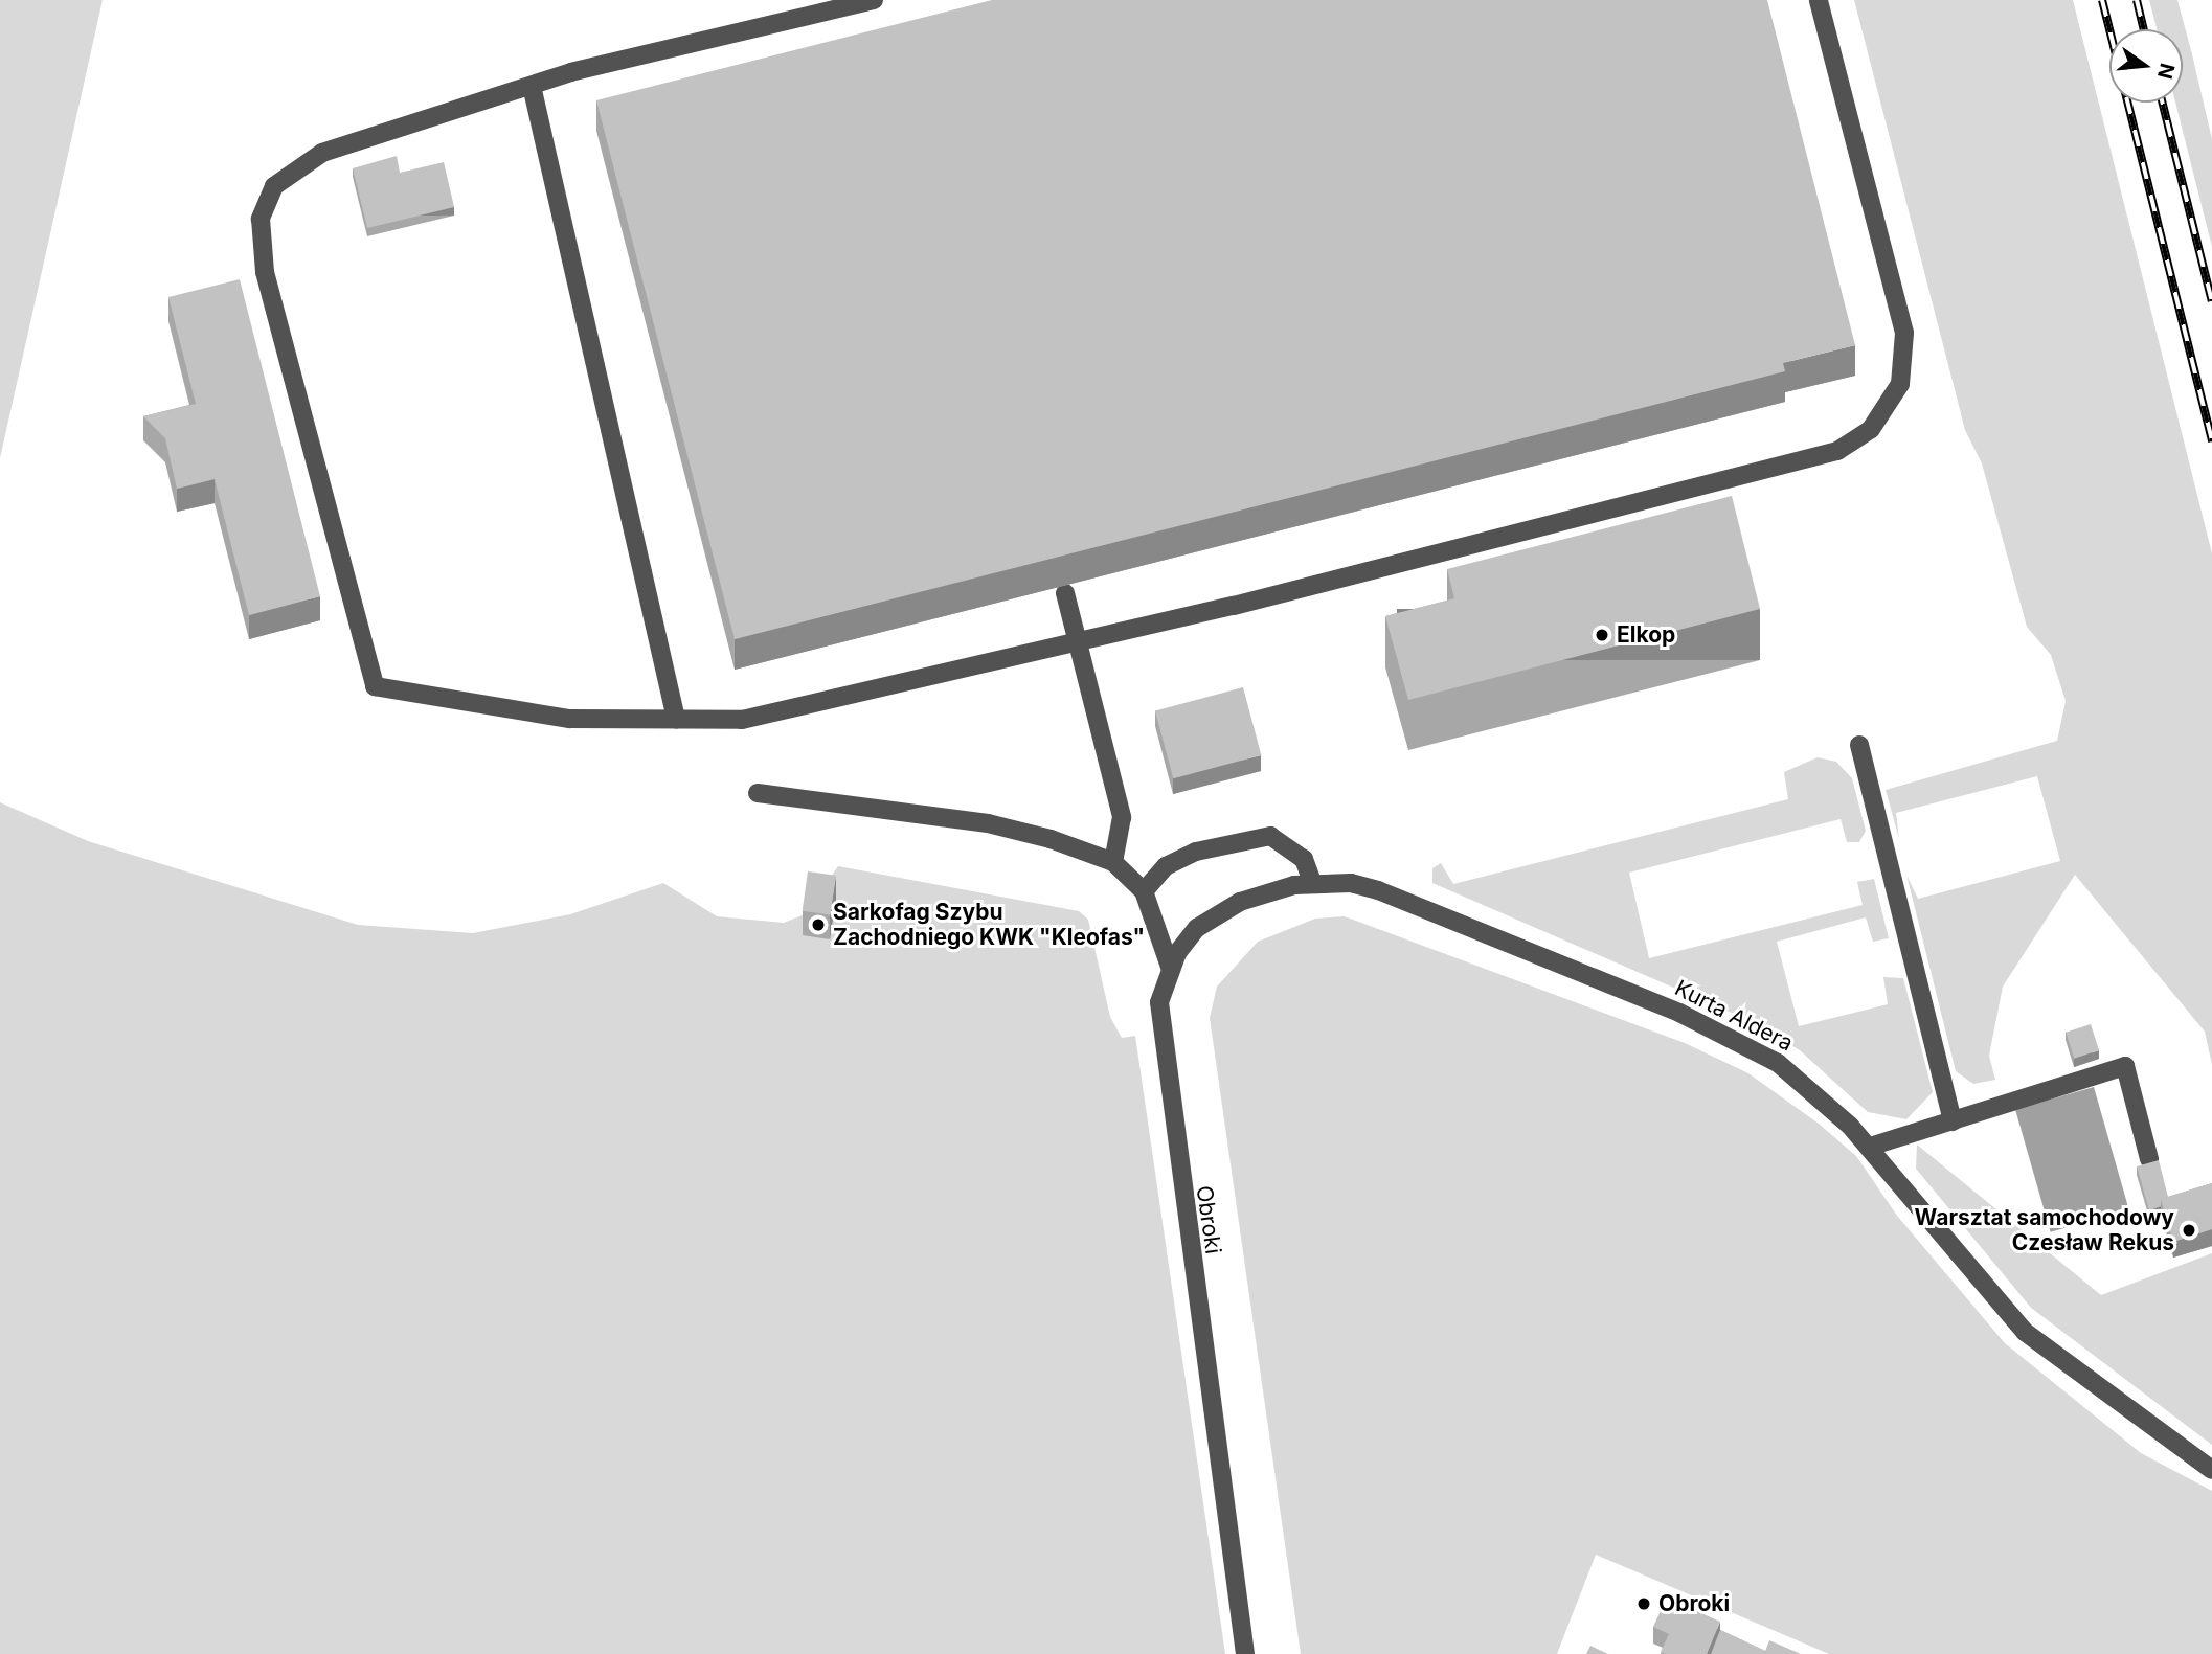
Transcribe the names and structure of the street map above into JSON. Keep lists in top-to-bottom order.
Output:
{
  "streets": {
    "street": ["Kurta Aldera", "Obroki"]
  },
  "crossings": [
    ["Kurta Aldera", "Obroki"]
  ],
  "places": [
    "Elkop",
    "Sarkofag Szybu Zachodniego KWK \"Kleofas\"",
    "Warsztat samochodowy Czesław Rekus",
    "Obroki"
  ],
  "north": "right"
}
